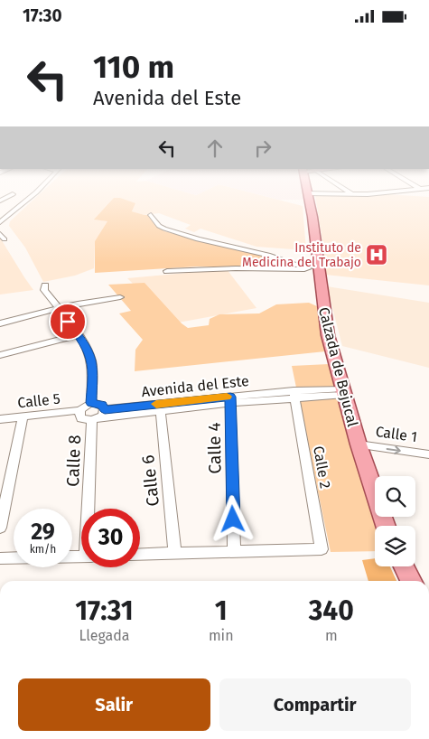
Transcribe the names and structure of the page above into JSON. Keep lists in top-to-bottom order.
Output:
{
  "streets": {
    "main road": ["Calzada de Bejucal"],
    "street": [
      "Avenida del Este",
      "Calle 5",
      "Calle 1",
      "Calle 4",
      "Calle 8",
      "Calle 2",
      "Calle 6"
    ]
  },
  "crossings": [
    ["Calzada de Bejucal", "Avenida del Este"],
    ["Calzada de Bejucal", "Calle 1"],
    ["Avenida del Este", "Calle 4"],
    ["Avenida del Este", "Calle 8"],
    ["Avenida del Este", "Calle 2"],
    ["Avenida del Este", "Calle 6"],
    ["Calle 4", "Calle 2"]
  ],
  "one_way": ["Calle 1"],
  "places": {
    "hospital": ["Instituto de Medicina del Trabajo"]
  },
  "page": {
    "status": "17:30",
    "turn": ["110 m", "Avenida del Este"],
    "speed": "29 km/h",
    "limit": "30",
    "eta": [
      "17:31",
      "Llegada",
      "1",
      "min",
      "340",
      "m"
    ],
    "buttons": ["Salir", "Compartir"]
  }
}
